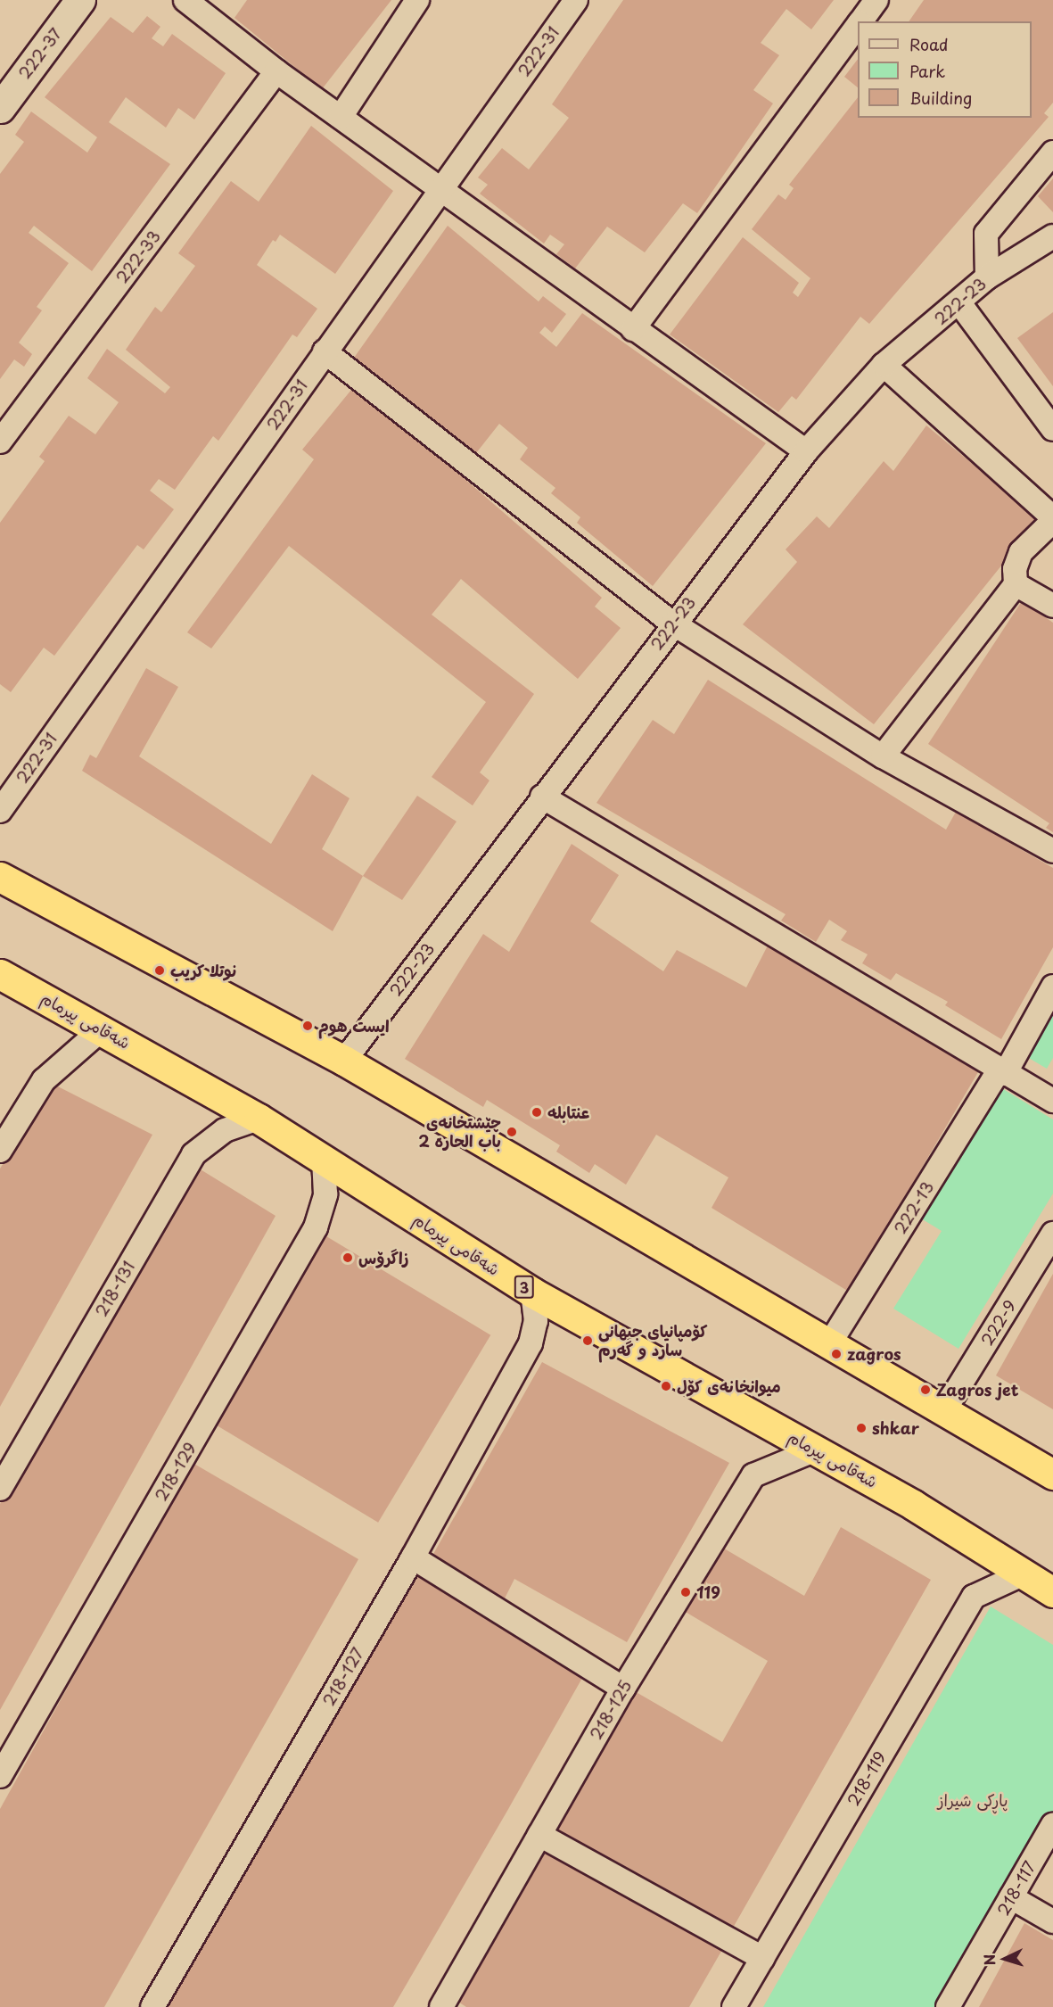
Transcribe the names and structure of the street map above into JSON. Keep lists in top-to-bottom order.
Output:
{
  "streets": {
    "highway": ["شەقامی پیرمام", "3"],
    "street": [
      "222-31",
      "222-37",
      "222-33",
      "222-23",
      "222-13",
      "218-131",
      "222-9",
      "218-129",
      "218-127",
      "218-125",
      "218-119",
      "218-117"
    ]
  },
  "crossings": [
    ["شەقامی پیرمام", "218-131"],
    ["شەقامی پیرمام", "218-129"],
    ["شەقامی پیرمام", "218-127"],
    ["شەقامی پیرمام", "218-125"],
    ["شەقامی پیرمام", "218-119"]
  ],
  "parks": ["پاڕکی شیراز"],
  "places": [
    "نوتلا كريب",
    "ايست هوم",
    "عنتابله",
    "چێشتخانەی باب الحارە 2",
    "زاگرۆس",
    "کۆمپانیای جیهانی سارد و گەرم",
    "zagros",
    "میوانخانەی کۆل",
    "Zagros jet",
    "shkar",
    "119"
  ],
  "legend": ["Road", "Park", "Building"],
  "north": "left"
}
